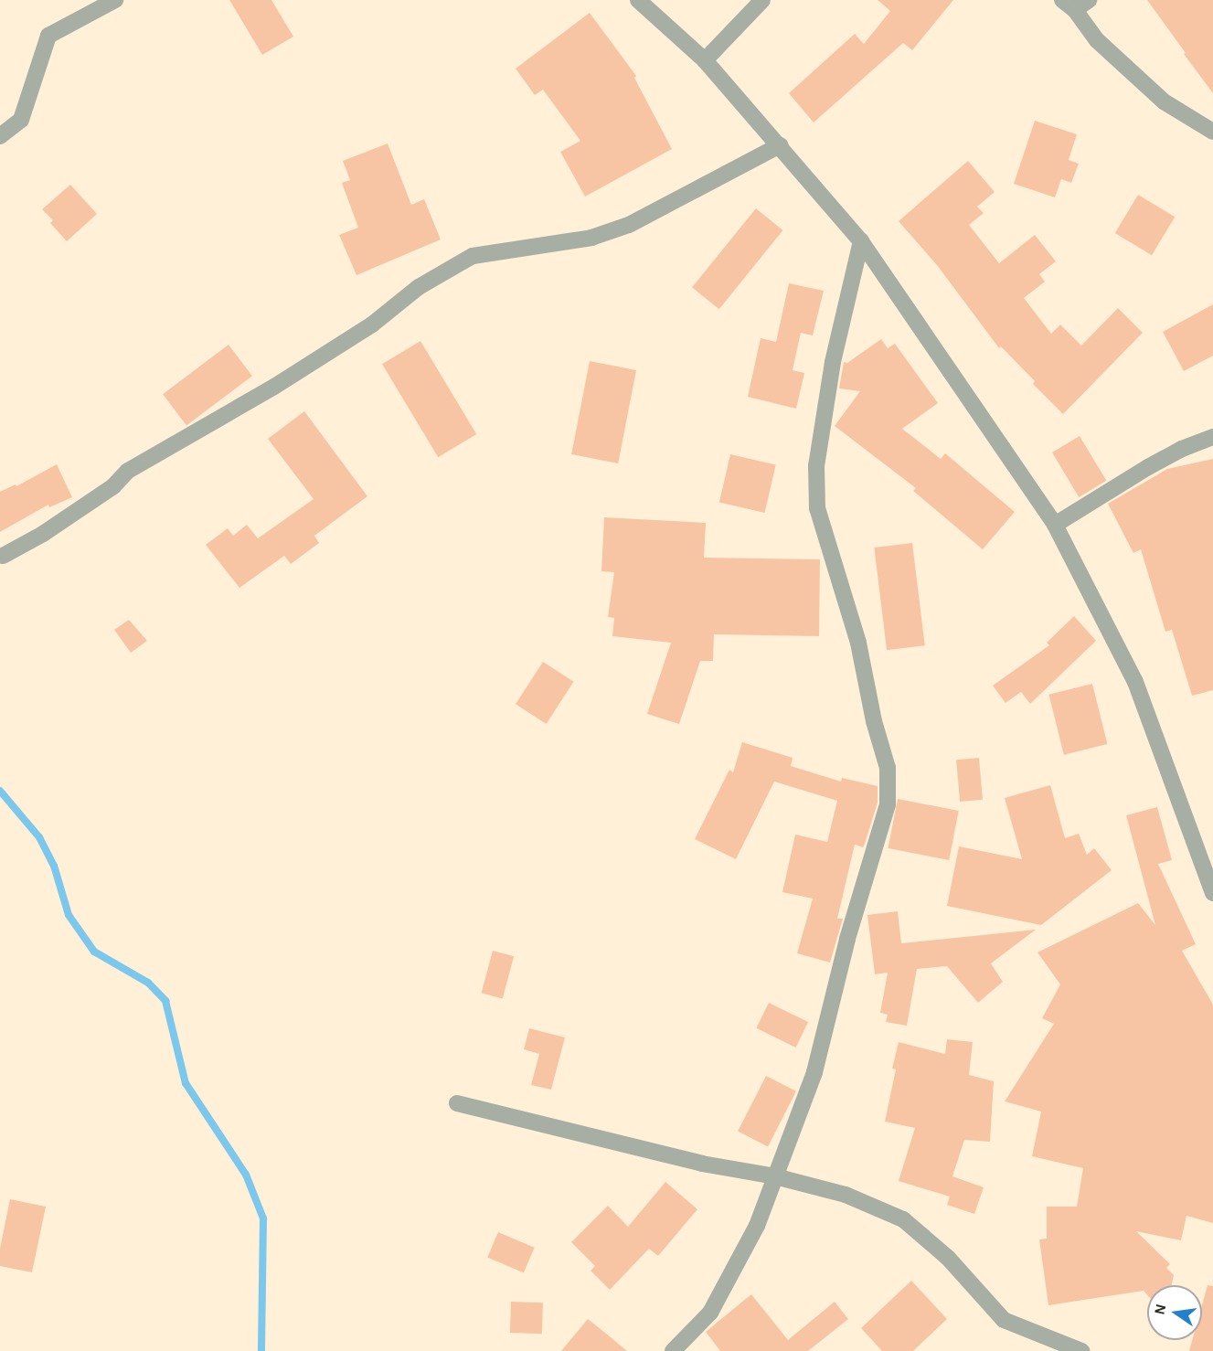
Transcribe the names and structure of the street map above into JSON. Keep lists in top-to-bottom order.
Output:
{
  "north": "left"
}
